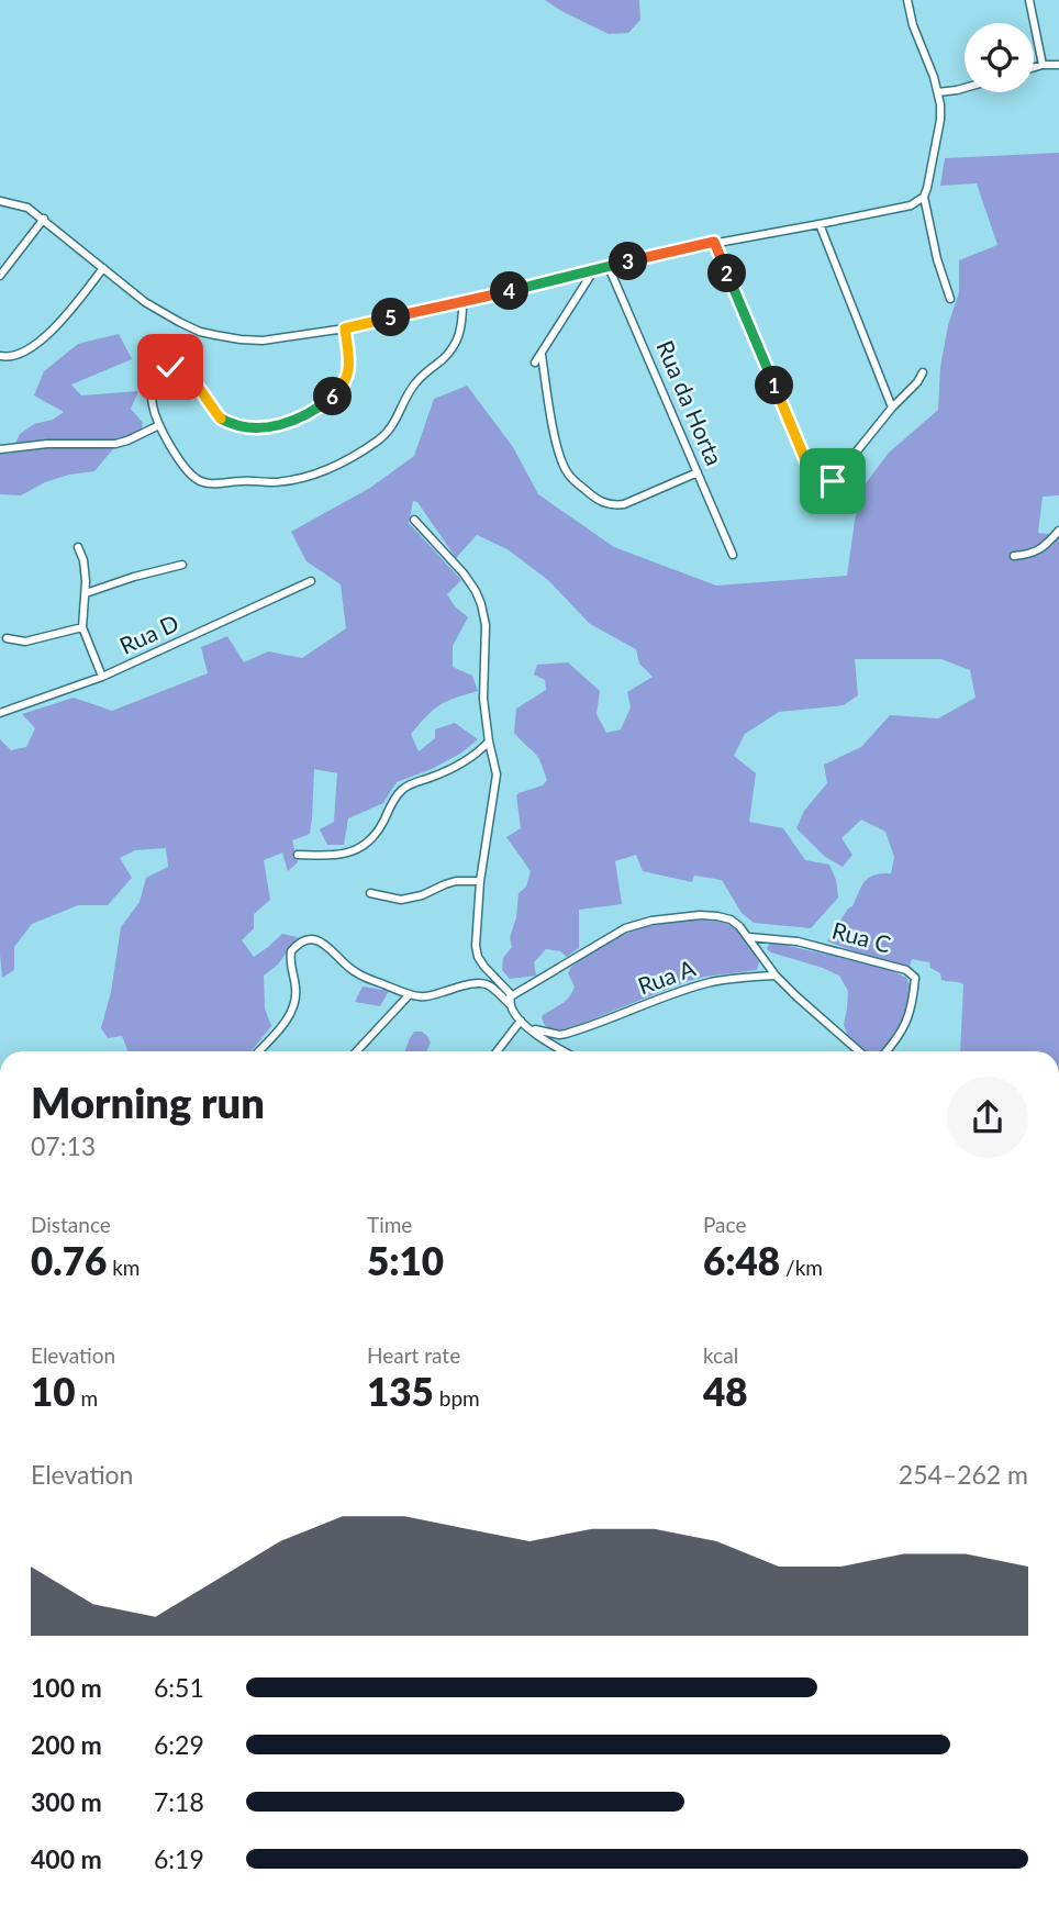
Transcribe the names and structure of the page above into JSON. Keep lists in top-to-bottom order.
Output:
{
  "streets": {
    "street": [
      "Rua da Horta",
      "Rua D",
      "Rua C",
      "Rua A"
    ]
  },
  "page": {
    "pins": [
      "3",
      "2",
      "4",
      "5",
      "1",
      "6"
    ],
    "heading": ["Morning run", "07:13"],
    "stats": [
      ["Distance", "0.76 km"],
      ["Time", "5:10"],
      ["Pace", "6:48 /km"],
      ["Elevation", "10 m"],
      ["Heart rate", "135 bpm"],
      ["kcal", "48"]
    ],
    "chart": ["Elevation", "254–262 m"],
    "list": [
      {
        "name": "100 m",
        "note": "6:51"
      },
      {
        "name": "200 m",
        "note": "6:29"
      },
      {
        "name": "300 m",
        "note": "7:18"
      },
      {
        "name": "400 m",
        "note": "6:19"
      }
    ]
  }
}
